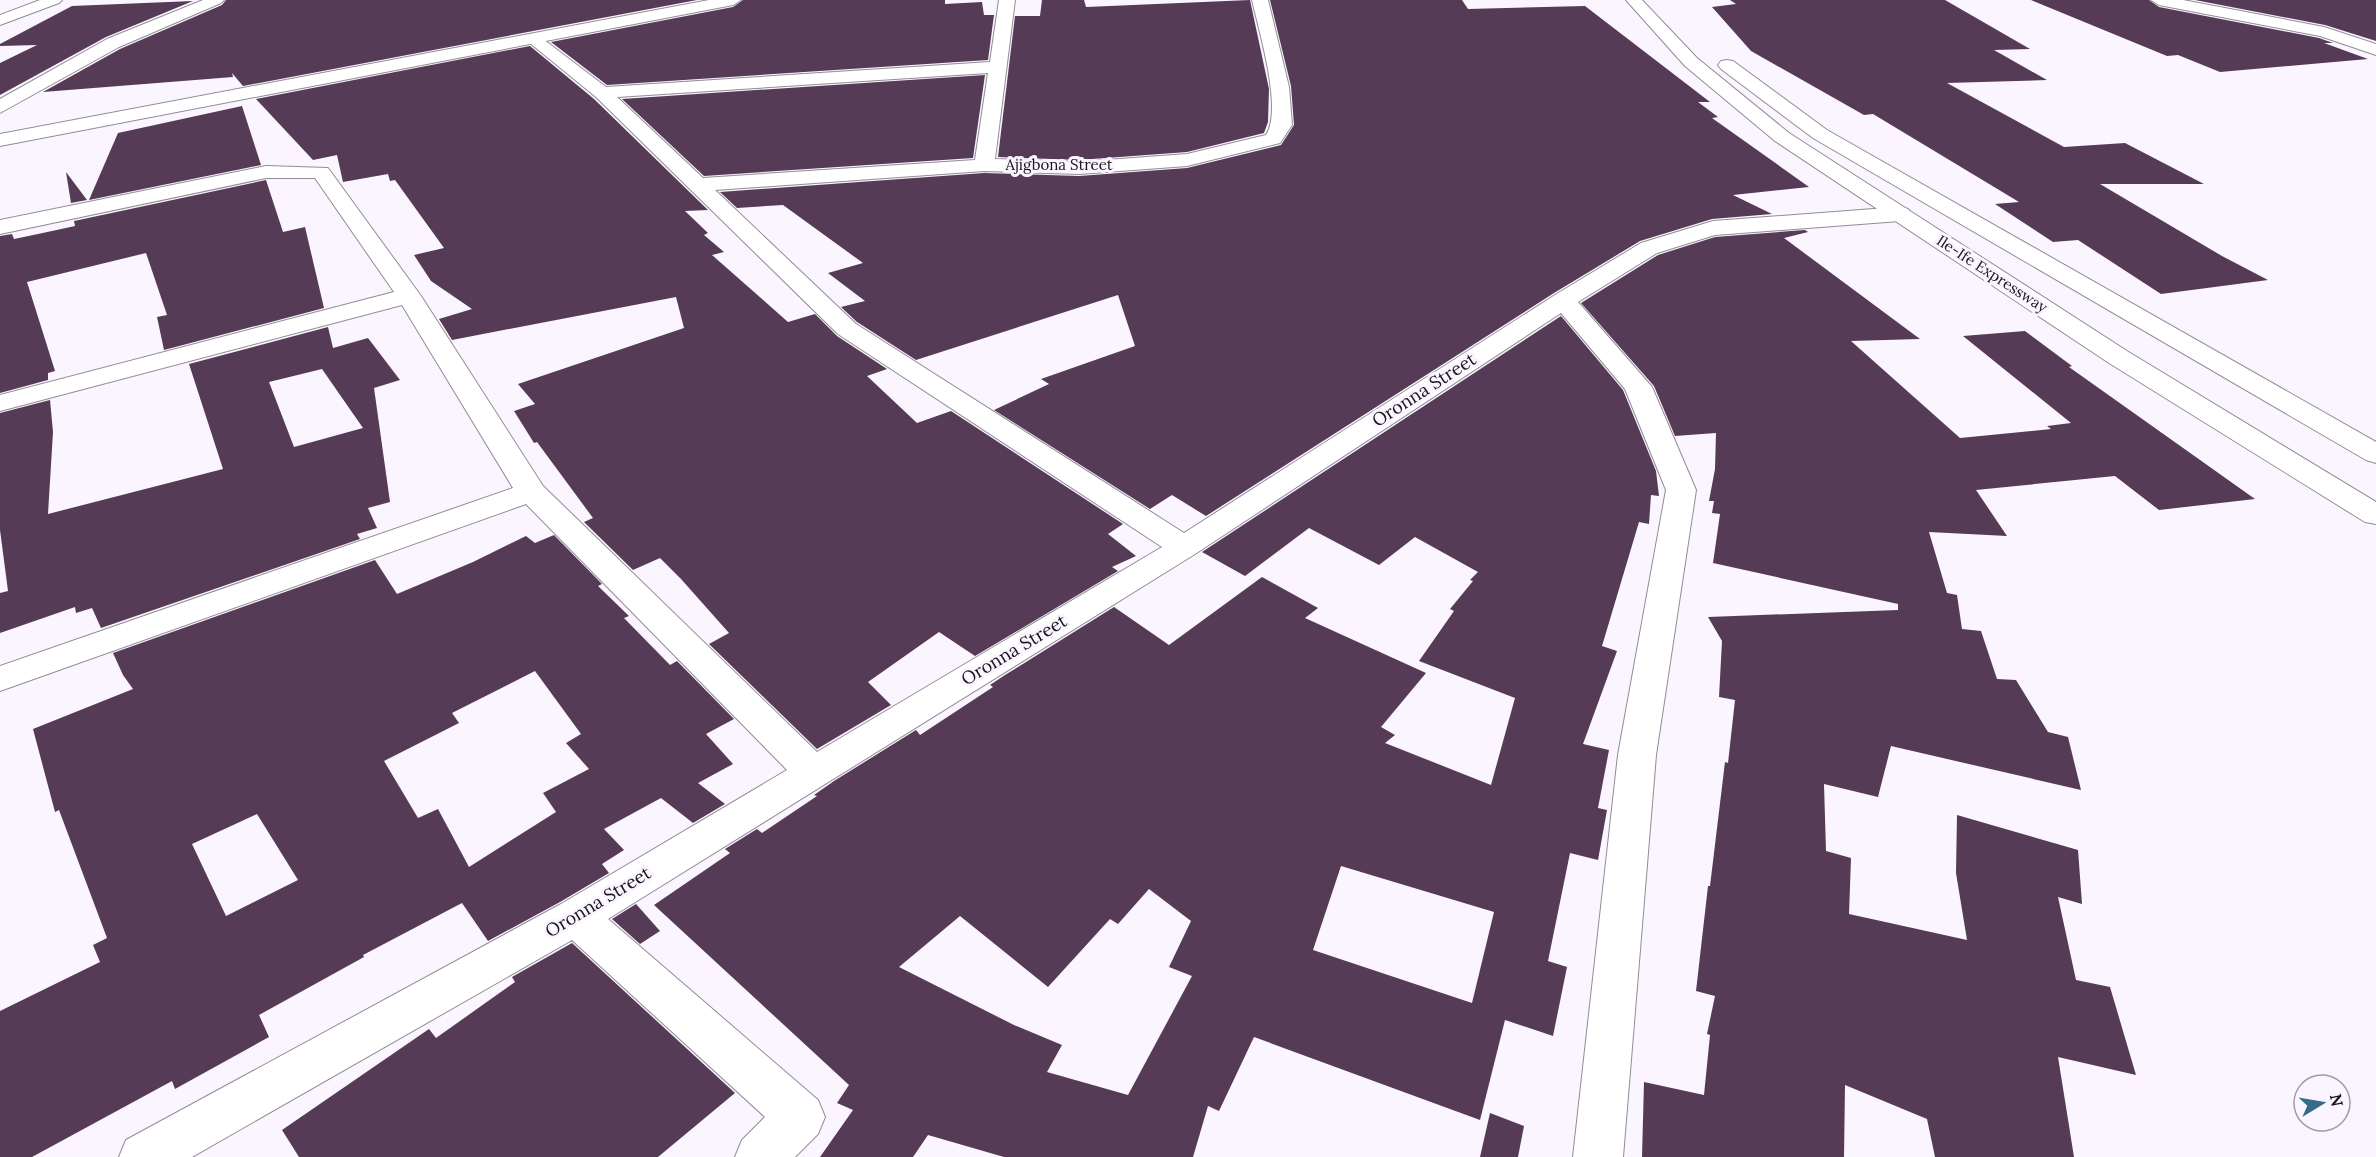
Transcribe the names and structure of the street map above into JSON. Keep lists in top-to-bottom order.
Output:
{
  "streets": {
    "street": ["Ajigbona Street", "Ile-Ife Expressway", "Oronna Street"]
  },
  "crossings": [
    ["Ile-Ife Expressway", "Oronna Street"]
  ],
  "north": "right"
}
